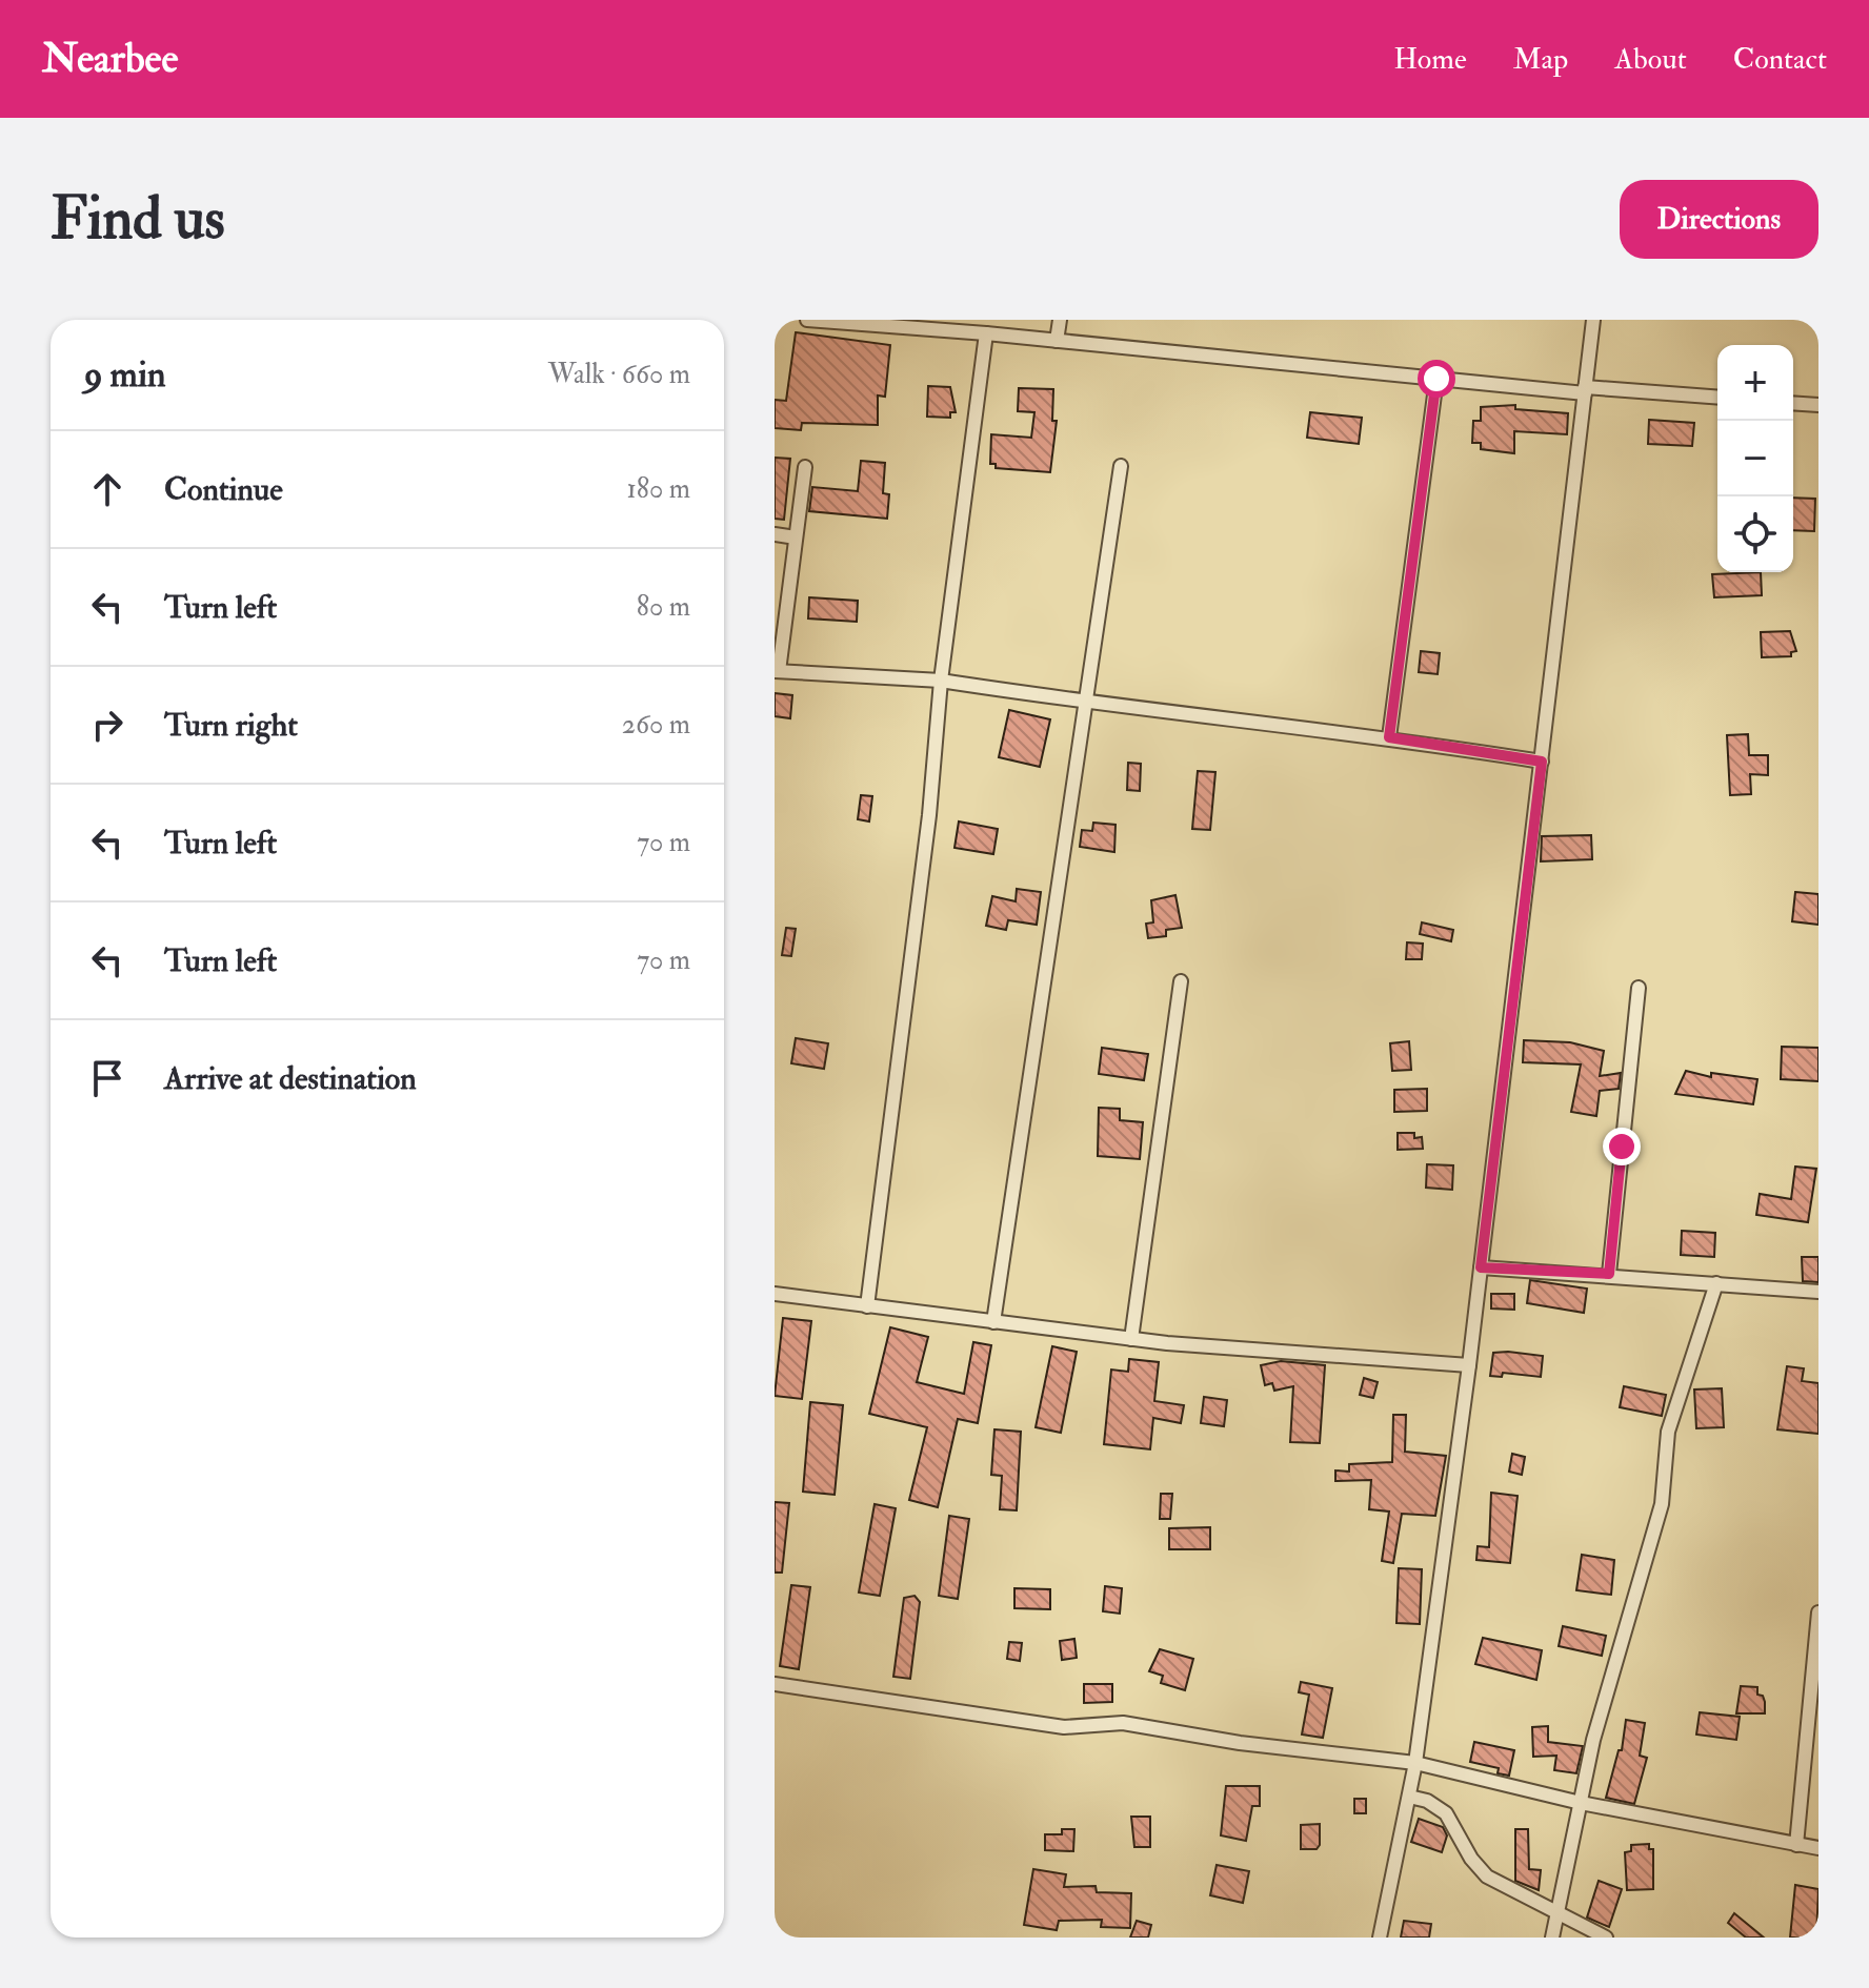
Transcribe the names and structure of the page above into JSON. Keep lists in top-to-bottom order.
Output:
{
  "page": {
    "header": "Nearbee",
    "nav": [
      "Home",
      "Map",
      "About",
      "Contact"
    ],
    "buttons": "Directions",
    "title": "Find us",
    "heading": ["9 min", "Walk · 660 m"],
    "map_buttons": ["+", "−"],
    "list": [
      ["Continue", "180 m"],
      ["Turn left", "80 m"],
      ["Turn right", "260 m"],
      ["Turn left", "70 m"],
      ["Turn left", "70 m"],
      "Arrive at destination"
    ]
  }
}
